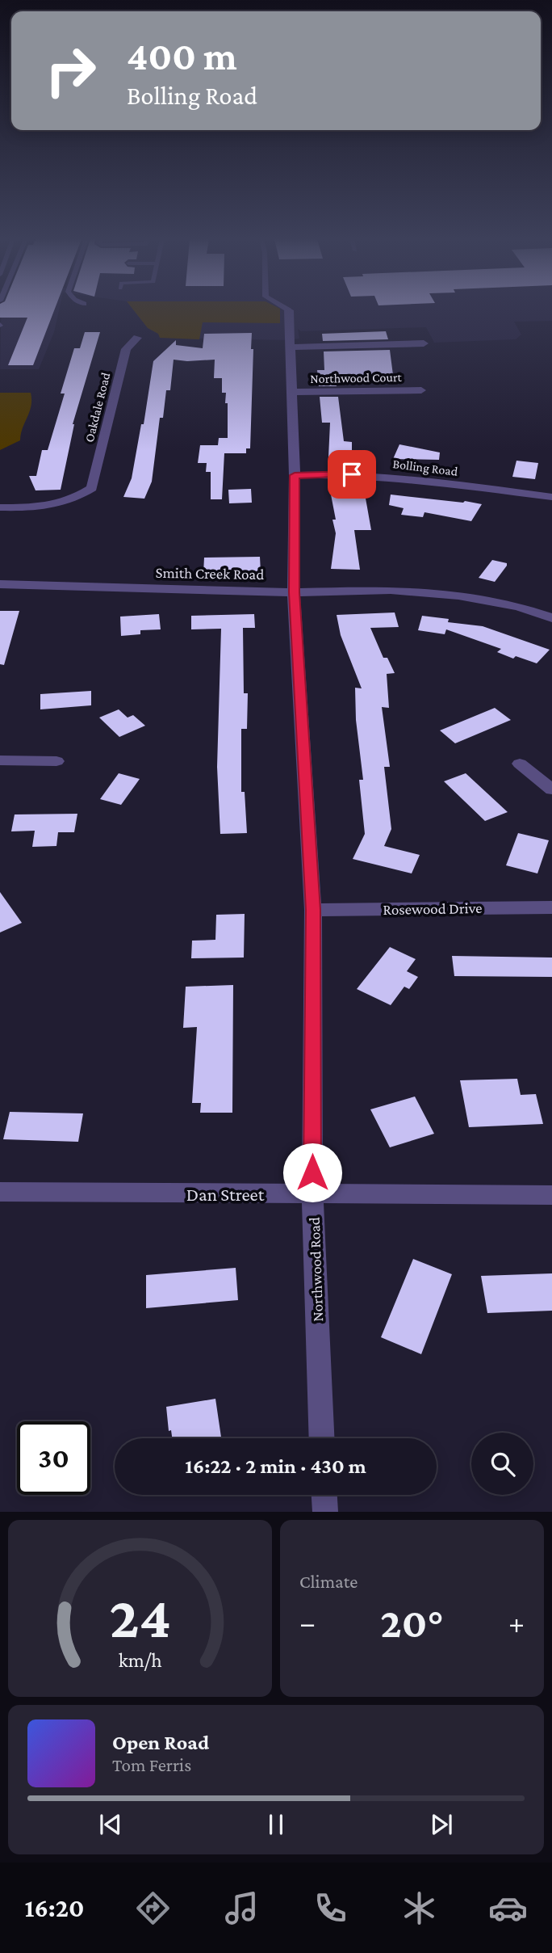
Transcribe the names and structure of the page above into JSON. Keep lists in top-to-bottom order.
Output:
{
  "streets": {
    "street": [
      "Northwood Court",
      "Oakdale Road",
      "Bolling Road",
      "Smith Creek Road",
      "Rosewood Drive",
      "Dan Street",
      "Northwood Road"
    ]
  },
  "crossings": [
    ["Northwood Court", "Northwood Road"],
    ["Bolling Road", "Northwood Road"],
    ["Smith Creek Road", "Northwood Road"],
    ["Rosewood Drive", "Northwood Road"],
    ["Dan Street", "Northwood Road"]
  ],
  "page": {
    "turn": ["400 m", "Bolling Road"],
    "limit": "30",
    "trip": "16:22 · 2 min · 430 m",
    "tile": "Climate",
    "heat": ["−", "20°", "+"],
    "song": ["Open Road", "Tom Ferris"],
    "tabs": "16:20",
    "gauge": ["24", "km/h"]
  }
}
